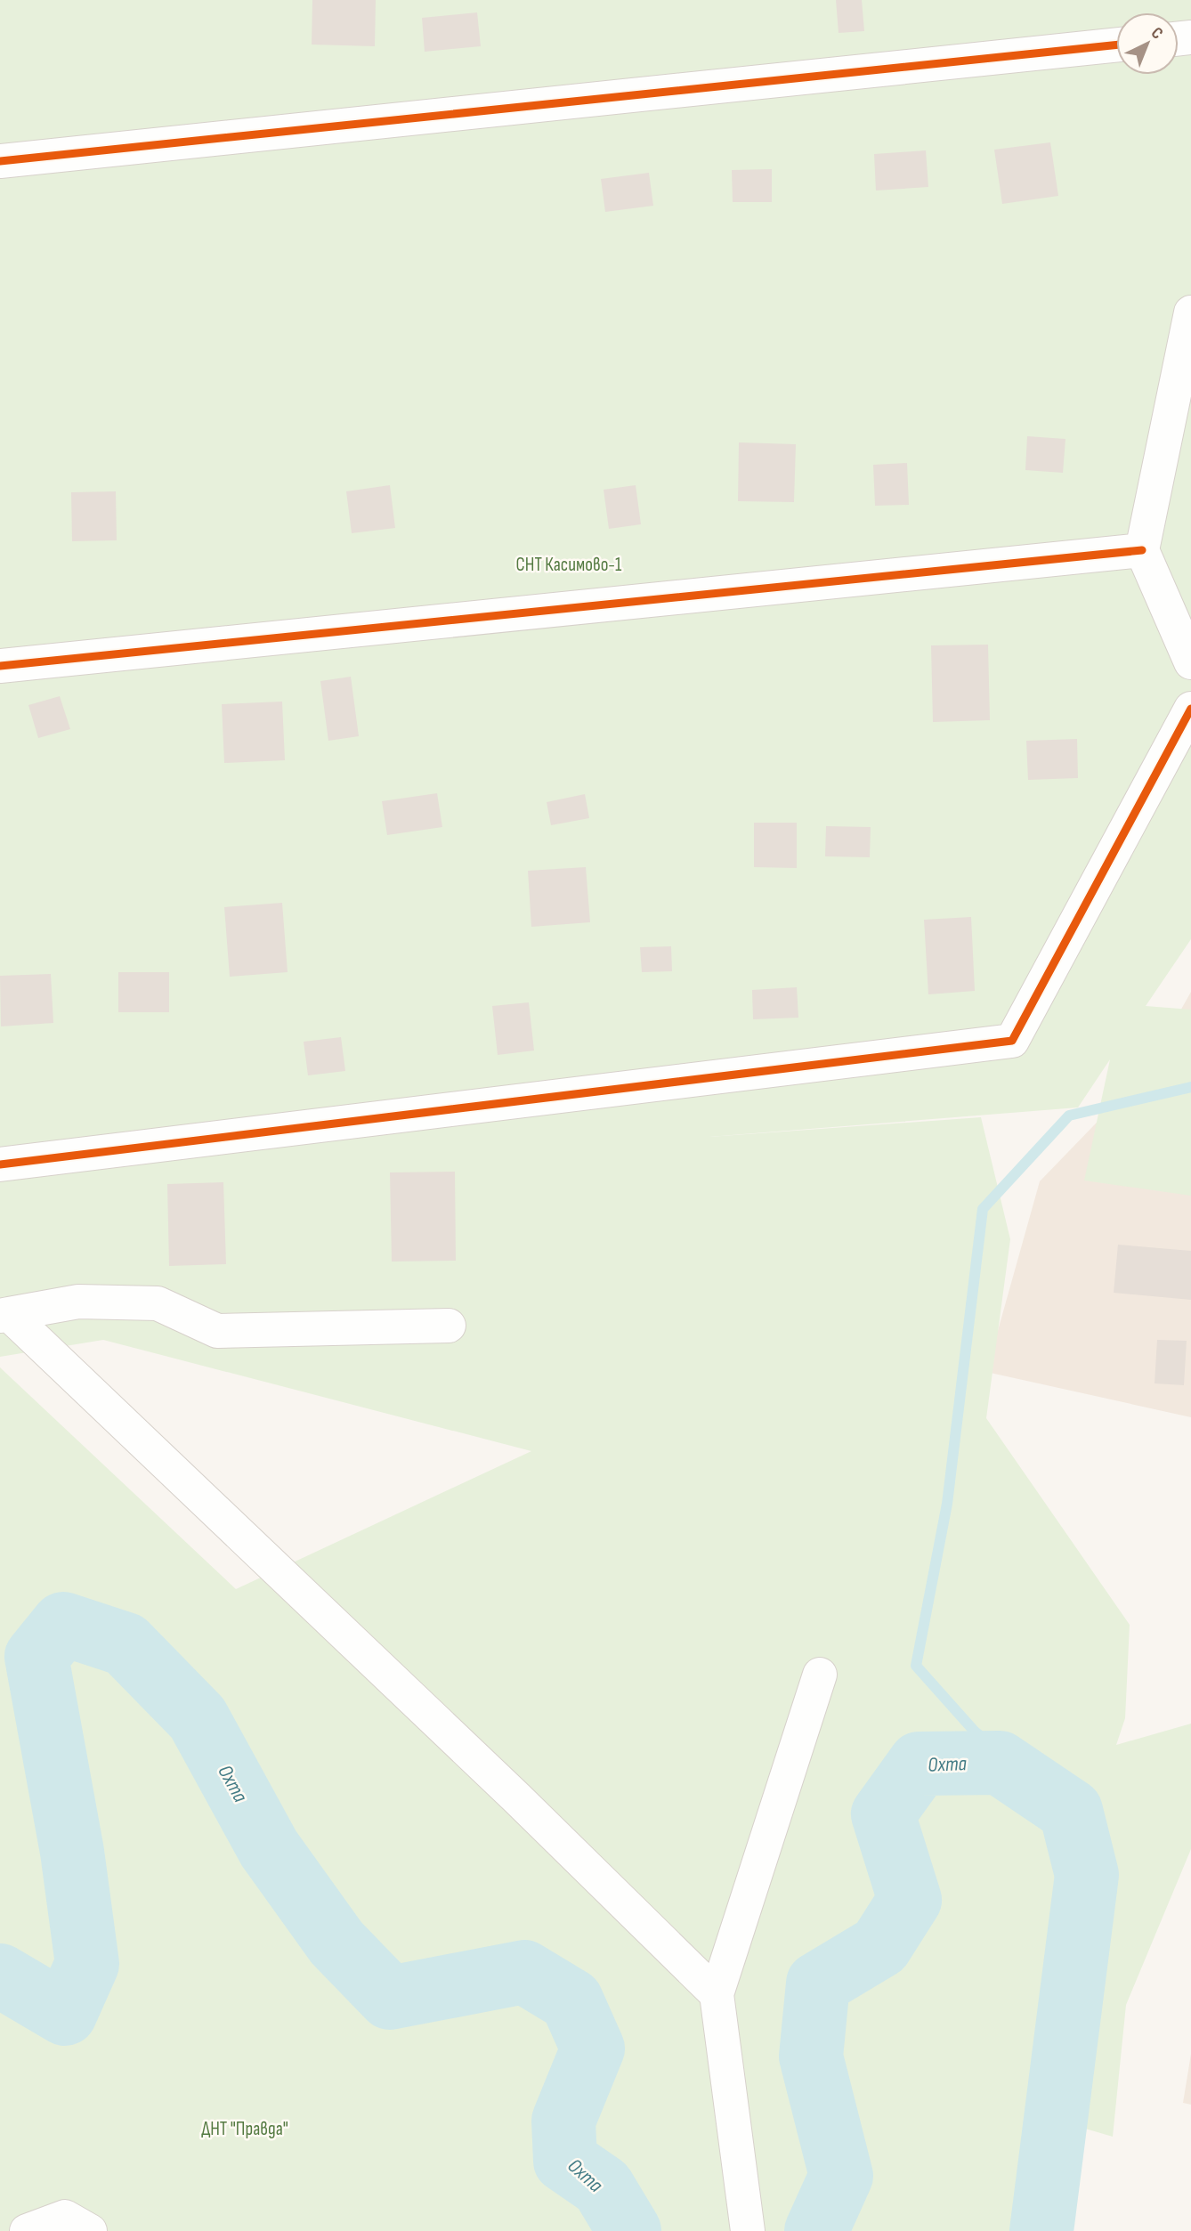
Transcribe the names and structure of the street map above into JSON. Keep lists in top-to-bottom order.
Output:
{
  "water": ["Охта"],
  "parks": ["СНТ Касимово-1", "ДНТ \"Правда\""],
  "north": "top right"
}
